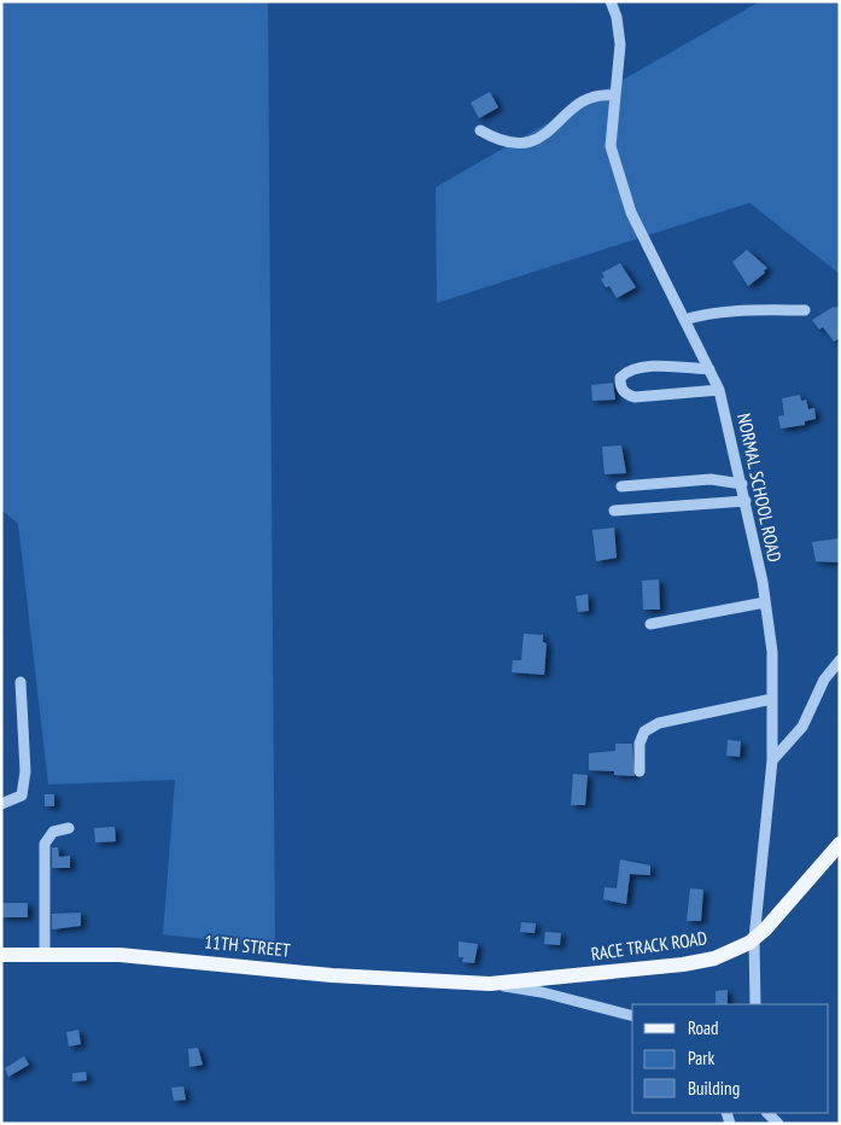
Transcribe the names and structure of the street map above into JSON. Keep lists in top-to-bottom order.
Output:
{
  "streets": {
    "main road": ["11TH STREET", "RACE TRACK ROAD"],
    "street": ["NORMAL SCHOOL ROAD"]
  },
  "crossings": [
    ["NORMAL SCHOOL ROAD", "RACE TRACK ROAD"],
    ["11TH STREET", "RACE TRACK ROAD"]
  ],
  "legend": ["Road", "Park", "Building"]
}
